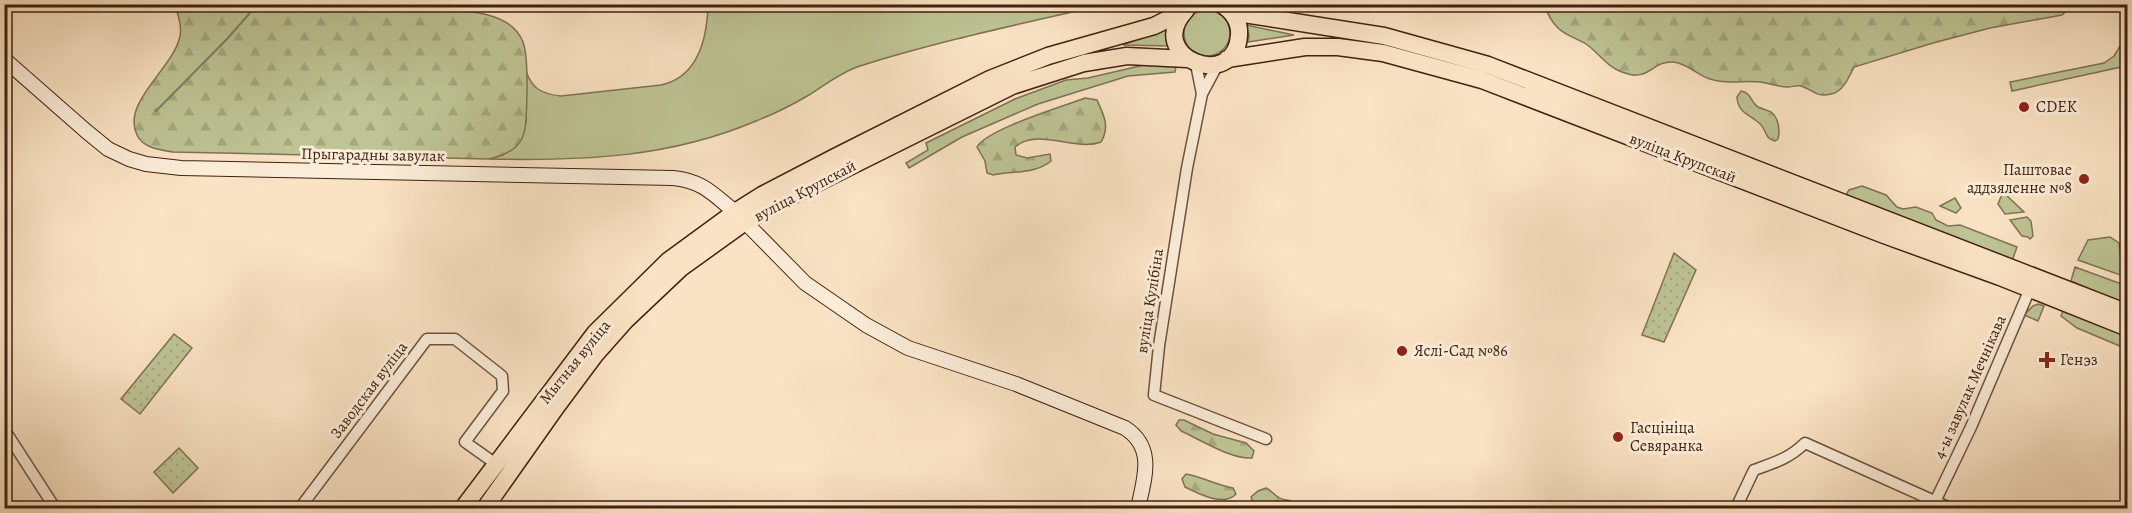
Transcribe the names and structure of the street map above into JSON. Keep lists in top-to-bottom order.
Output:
{
  "streets": {
    "main road": ["вуліца Крупскай", "Мытная вуліца"],
    "street": [
      "Прыгарадны завулак",
      "вуліца Кулібіна",
      "4-ы завулак Мечнікава",
      "Заводская вуліца"
    ]
  },
  "crossings": [
    ["Прыгарадны завулак", "вуліца Крупскай"],
    ["Прыгарадны завулак", "Мытная вуліца"],
    ["вуліца Крупскай", "вуліца Кулібіна"],
    ["вуліца Крупскай", "Мытная вуліца"],
    ["вуліца Крупскай", "4-ы завулак Мечнікава"],
    ["Мытная вуліца", "Заводская вуліца"]
  ],
  "places": {
    "other": [
      "CDEK",
      "Паштовае аддзяленне №8",
      "Яслі-Сад №86",
      "Гасцініца Севяранка"
    ],
    "health": ["Генэз"]
  }
}
